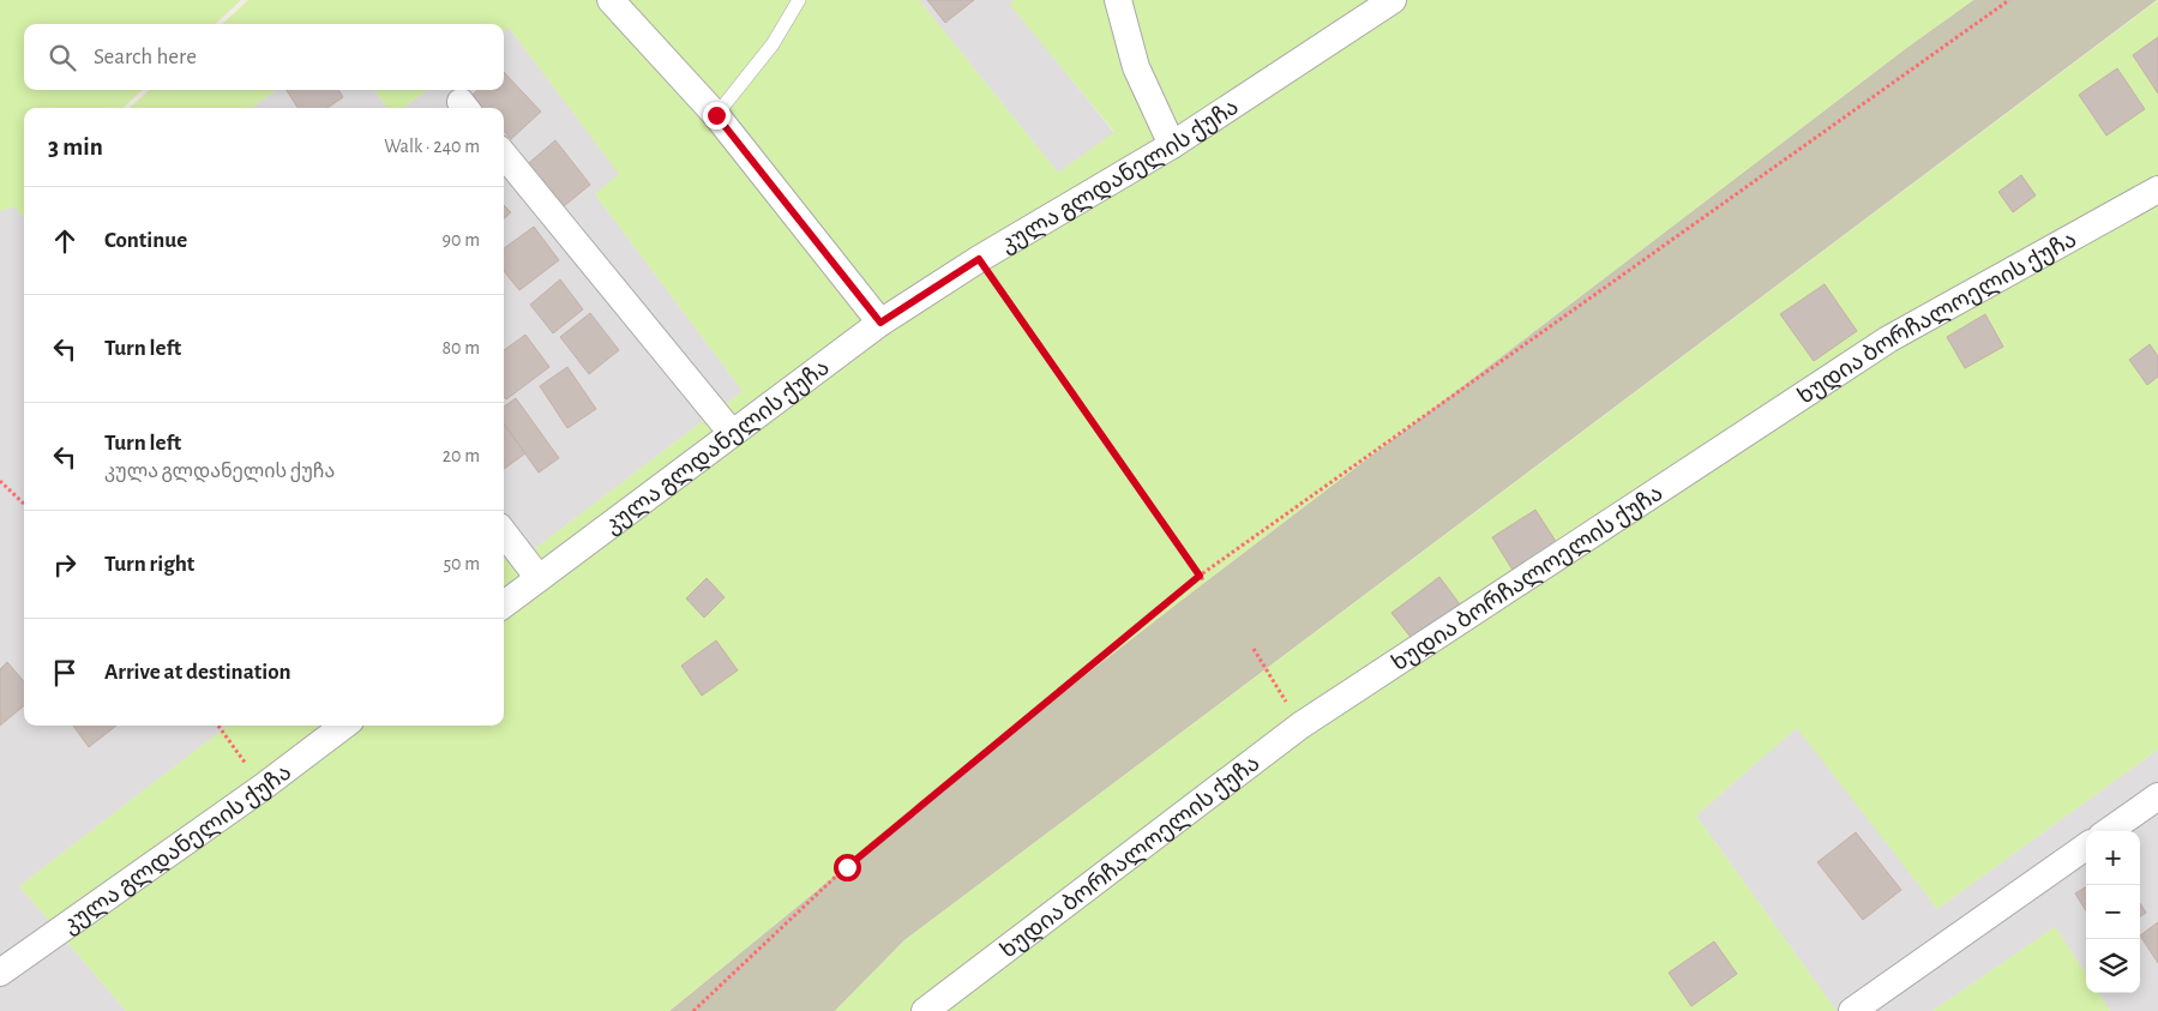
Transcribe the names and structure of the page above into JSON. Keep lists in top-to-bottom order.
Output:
{
  "streets": {
    "street": ["კულა გლდანელის ქუჩა", "ხუდია ბორჩალოელის ქუჩა"]
  },
  "page": {
    "search": "Search here",
    "heading": ["3 min", "Walk · 240 m"],
    "list": [
      ["Continue", "90 m"],
      ["Turn left", "80 m"],
      ["Turn left", "კულა გლდანელის ქუჩა", "20 m"],
      ["Turn right", "50 m"],
      "Arrive at destination"
    ],
    "map_buttons": ["+", "−"]
  }
}
